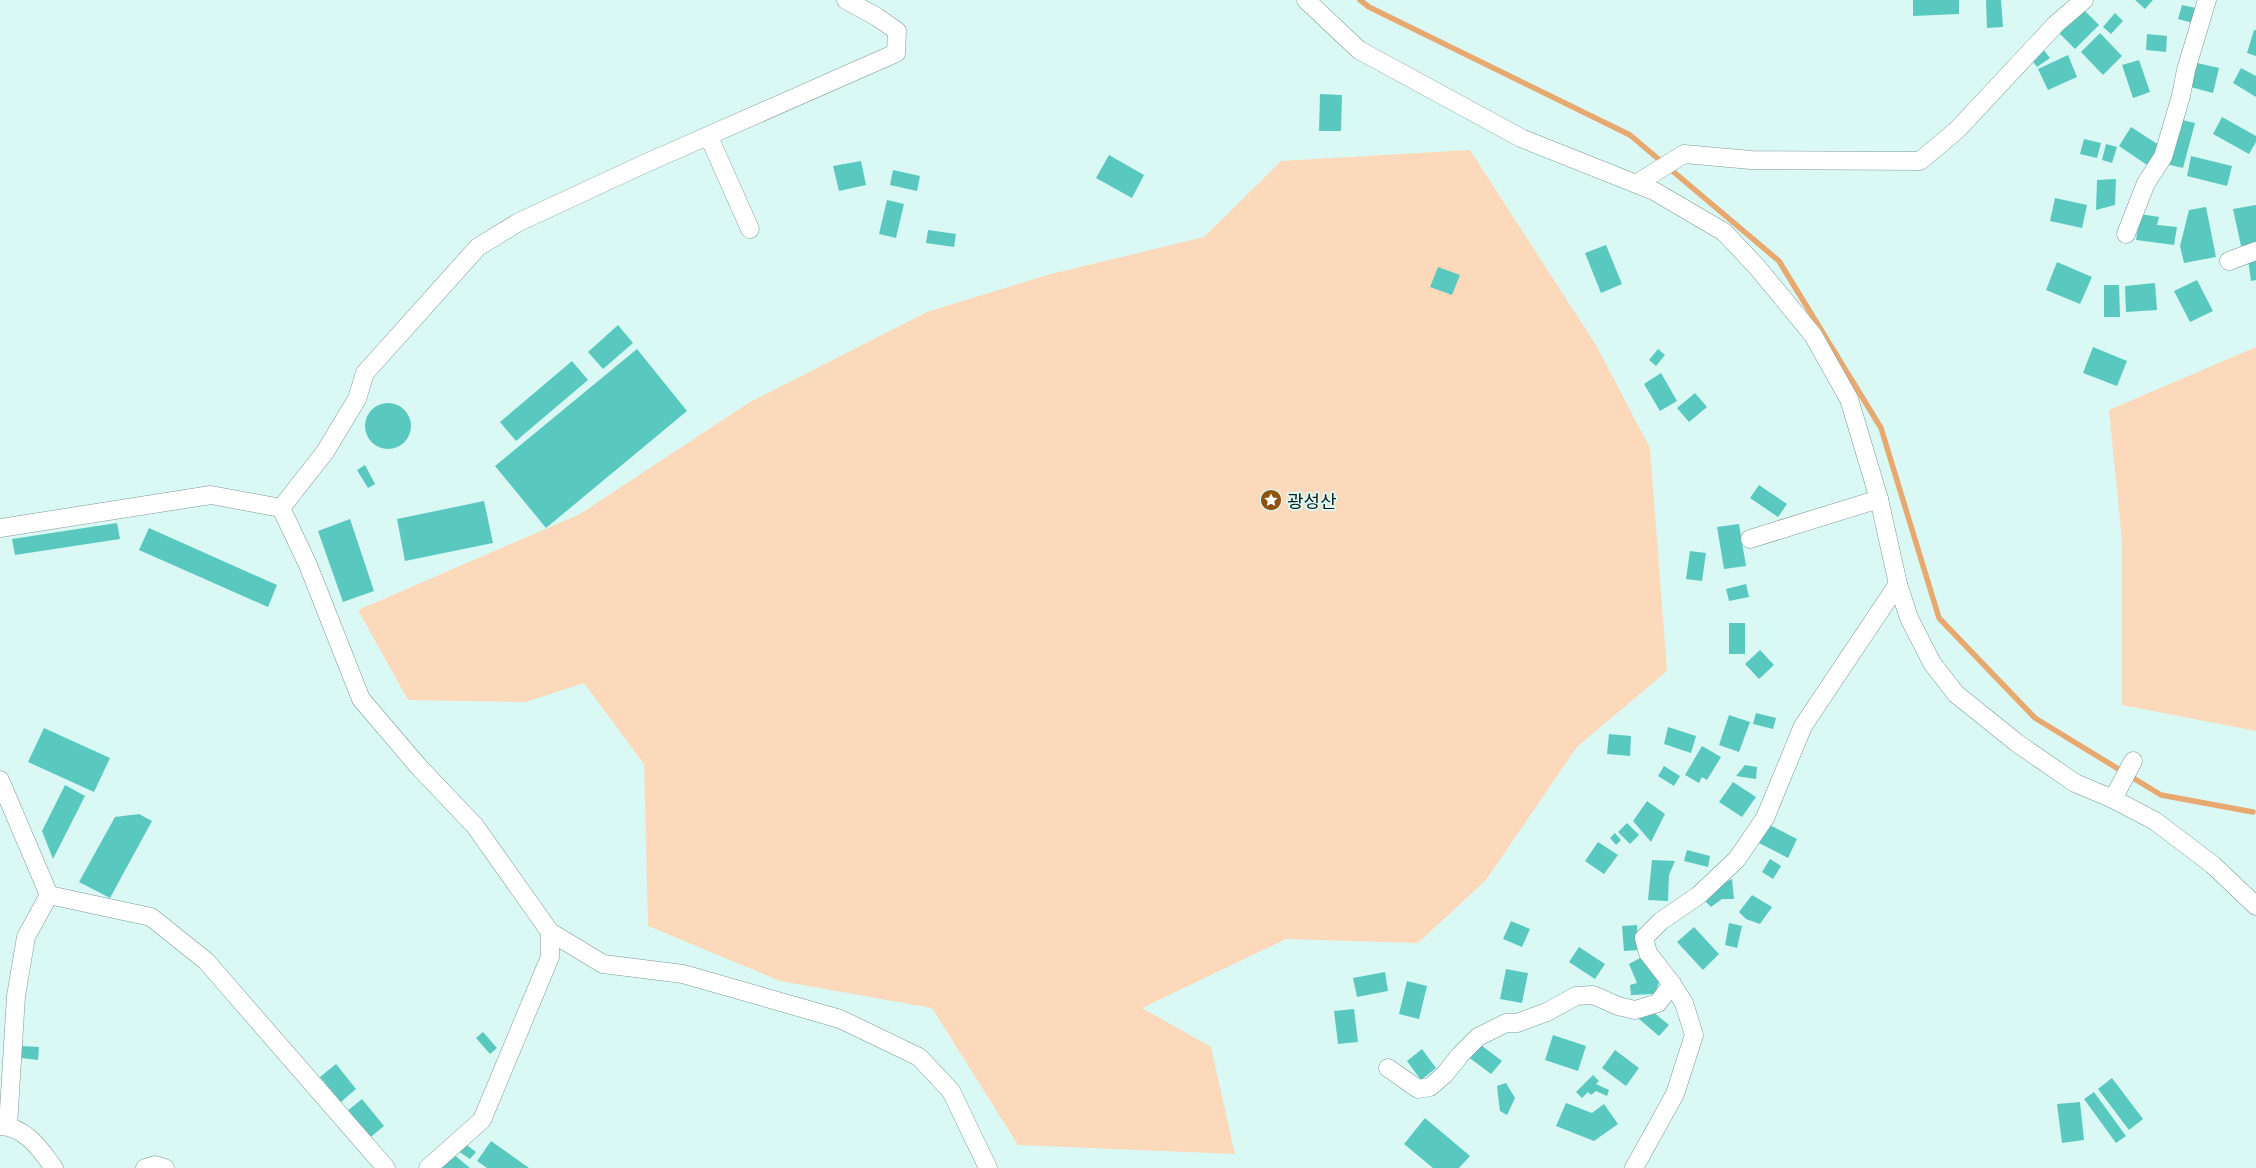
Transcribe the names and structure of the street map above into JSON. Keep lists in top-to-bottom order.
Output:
{
  "places": {
    "place": ["광성산"]
  }
}
